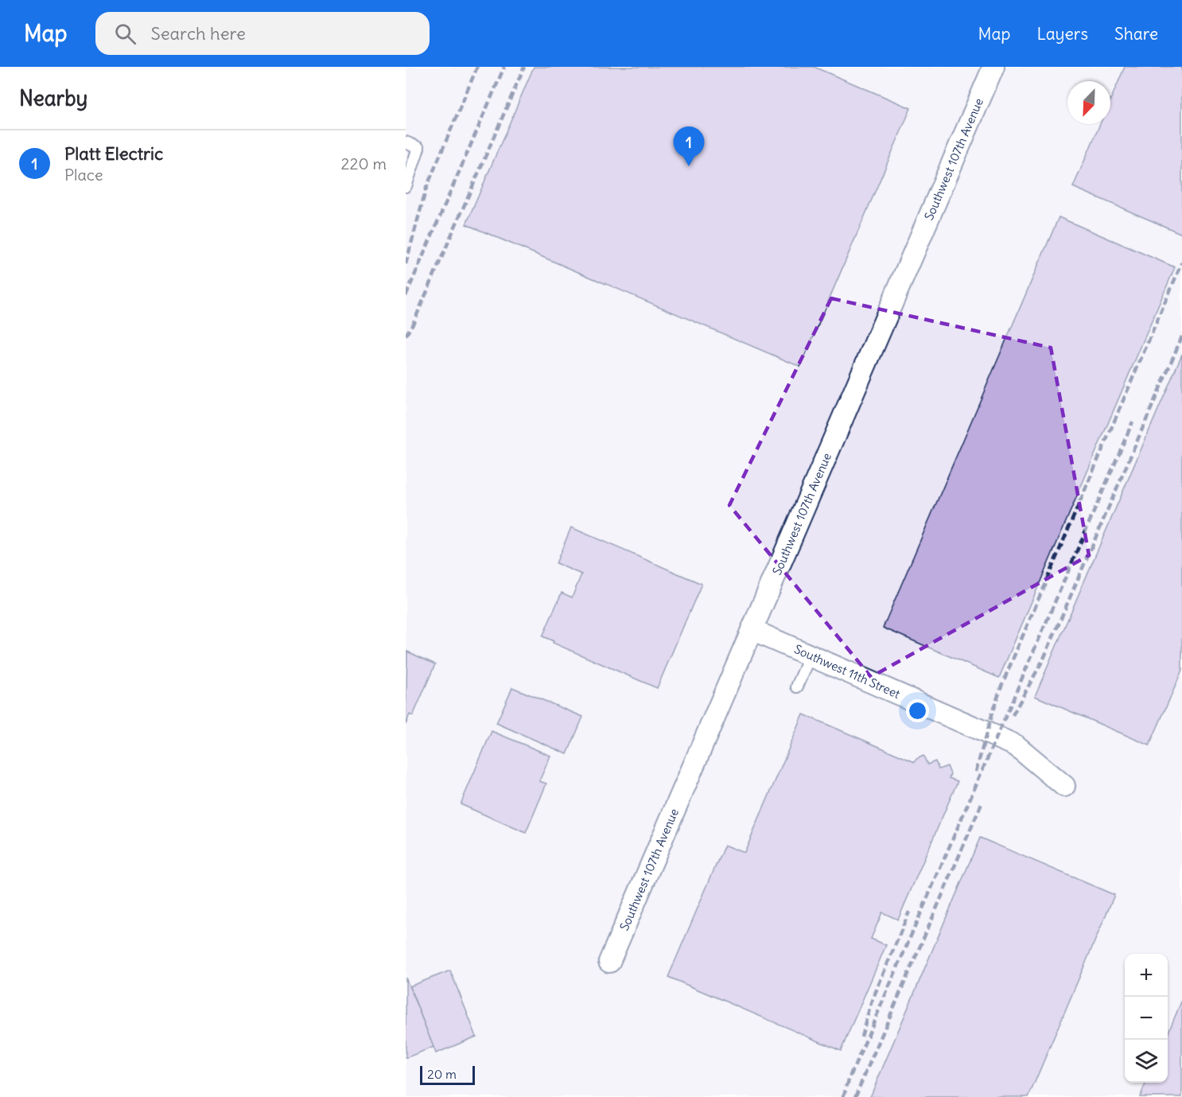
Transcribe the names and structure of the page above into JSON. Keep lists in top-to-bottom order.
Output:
{
  "streets": {
    "street": ["Southwest 107th Avenue", "Southwest 11th Street"]
  },
  "crossings": [
    ["Southwest 107th Avenue", "Southwest 11th Street"]
  ],
  "scale_bar": "20 m",
  "north": "bottom left",
  "page": {
    "header": "Map",
    "search": "Search here",
    "nav": ["Map", "Layers", "Share"],
    "heading": "Nearby",
    "pins": "1",
    "list": [
      {
        "mark": "1",
        "name": "Platt Electric",
        "note": "Place",
        "value": "220 m"
      }
    ],
    "map_buttons": ["+", "−"],
    "scale": "20 m"
  }
}
